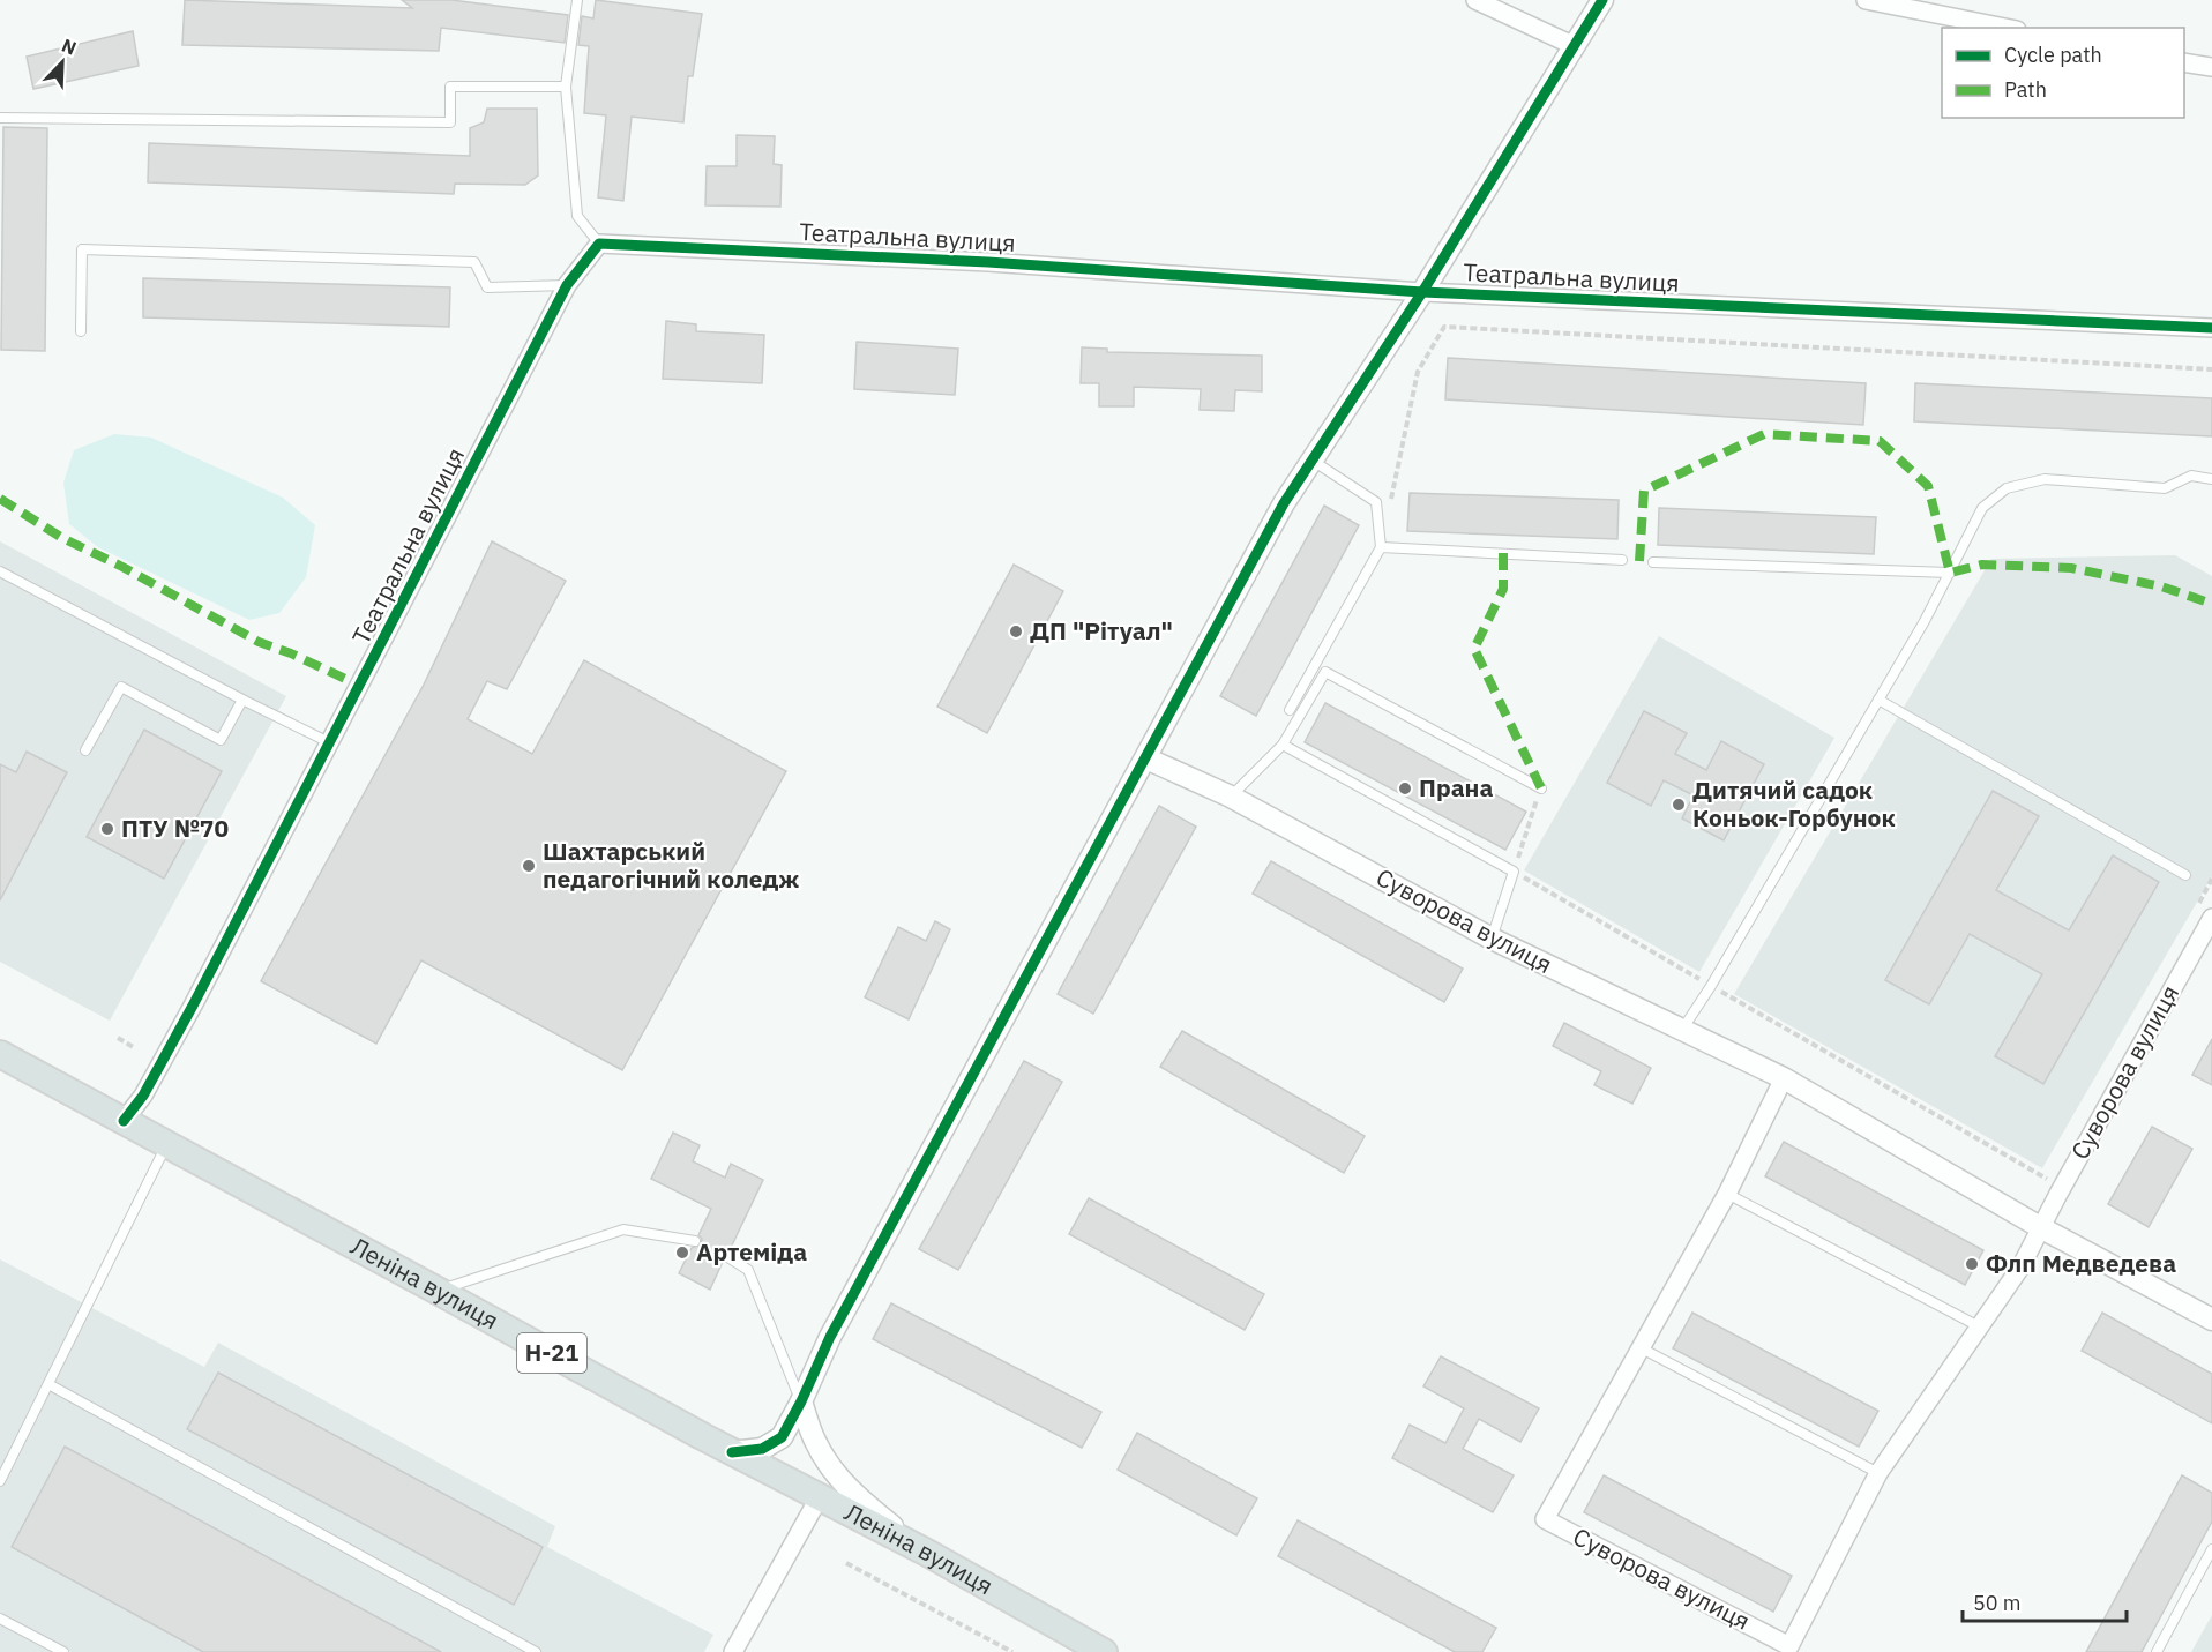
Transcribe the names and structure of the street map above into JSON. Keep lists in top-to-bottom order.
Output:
{
  "streets": {
    "main road": ["Леніна вулиця", "Н-21"],
    "street": ["Театральна вулиця", "Суворова вулиця"]
  },
  "crossings": [
    ["Театральна вулиця", "Леніна вулиця"]
  ],
  "places": [
    "ДП \"Рітуал\"",
    "Прана",
    "Дитячий садок Коньок-Горбунок",
    "ПТУ №70",
    "Шахтарський педагогічний коледж",
    "Артеміда",
    "Флп Медведева"
  ],
  "legend": ["Cycle path", "Path"],
  "scale_bar": "50 m",
  "north": "top right"
}
